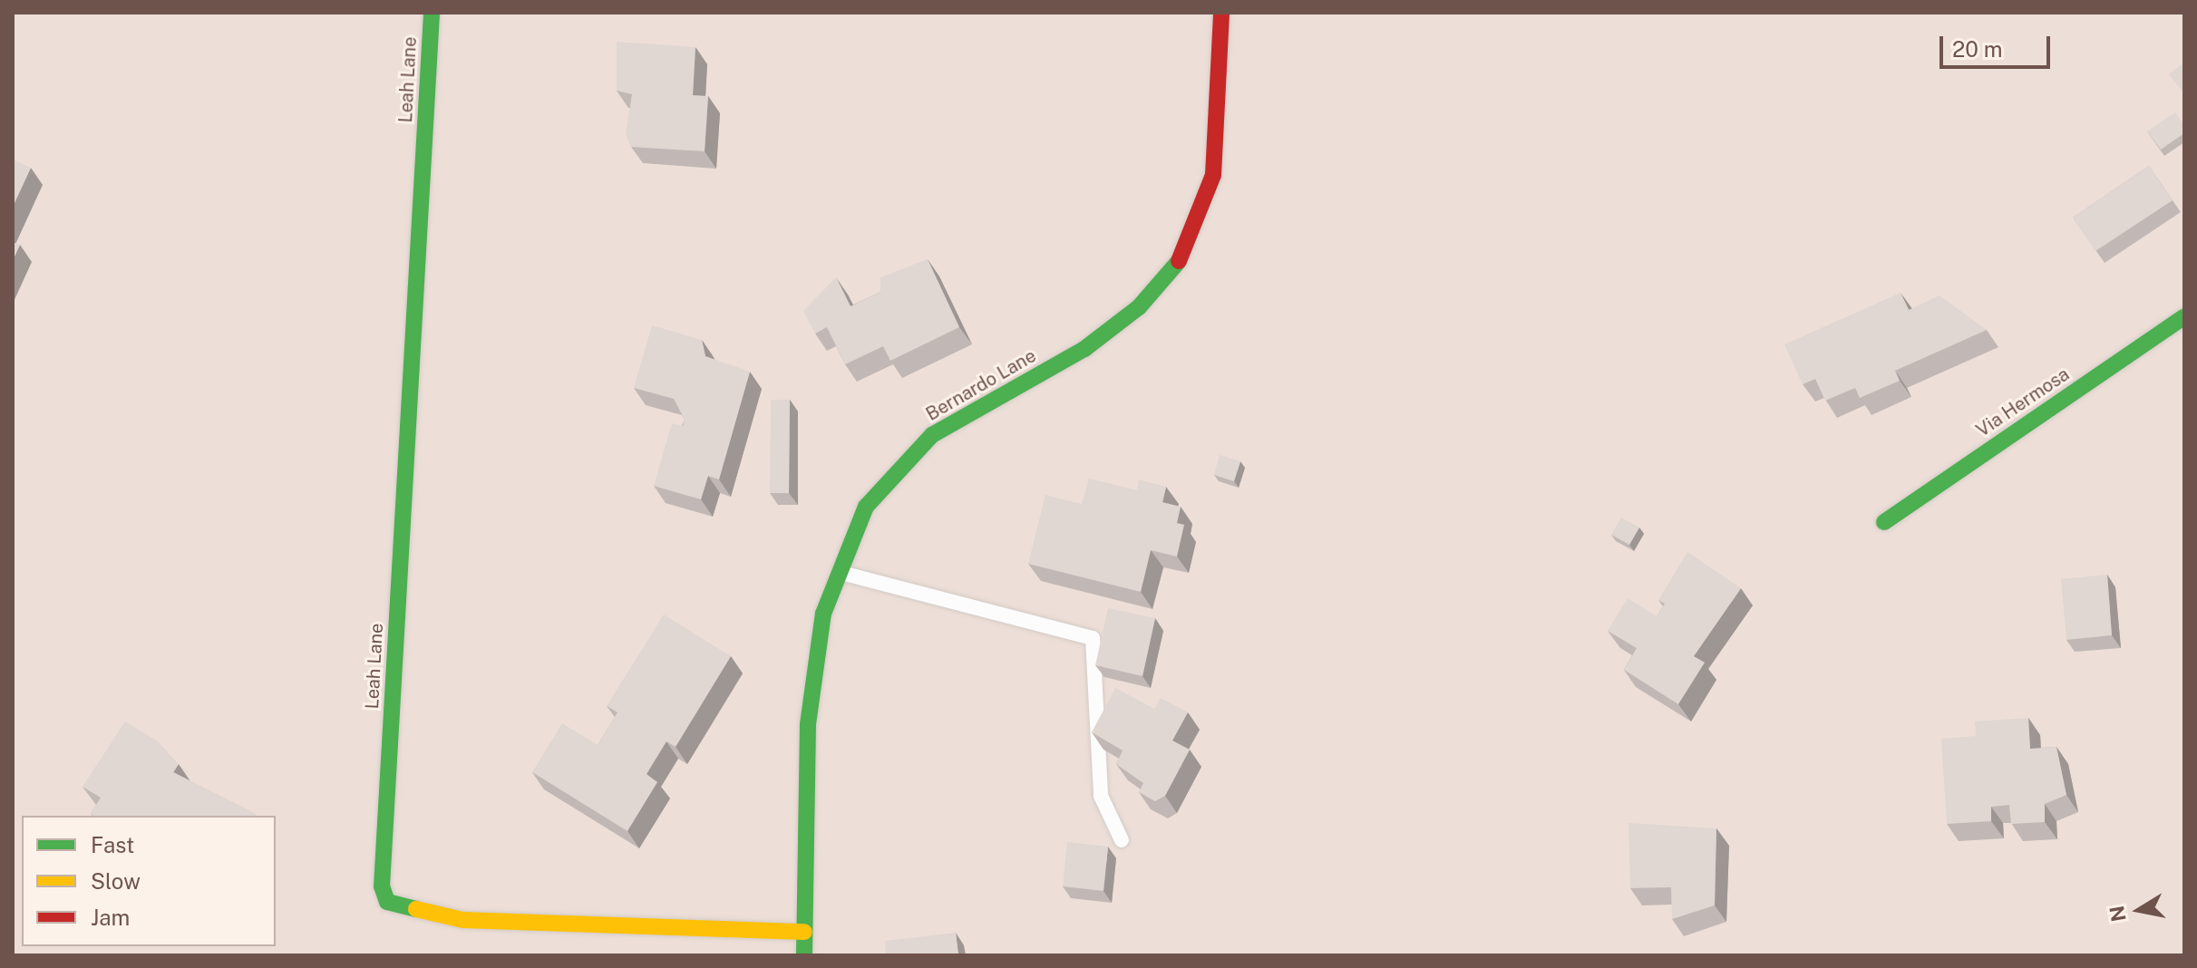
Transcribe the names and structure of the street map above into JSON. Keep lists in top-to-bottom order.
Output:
{
  "streets": {
    "street": ["Leah Lane", "Bernardo Lane", "Via Hermosa"]
  },
  "crossings": [
    ["Leah Lane", "Bernardo Lane"]
  ],
  "legend": ["Fast", "Slow", "Jam"],
  "scale_bar": "20 m",
  "north": "left"
}
